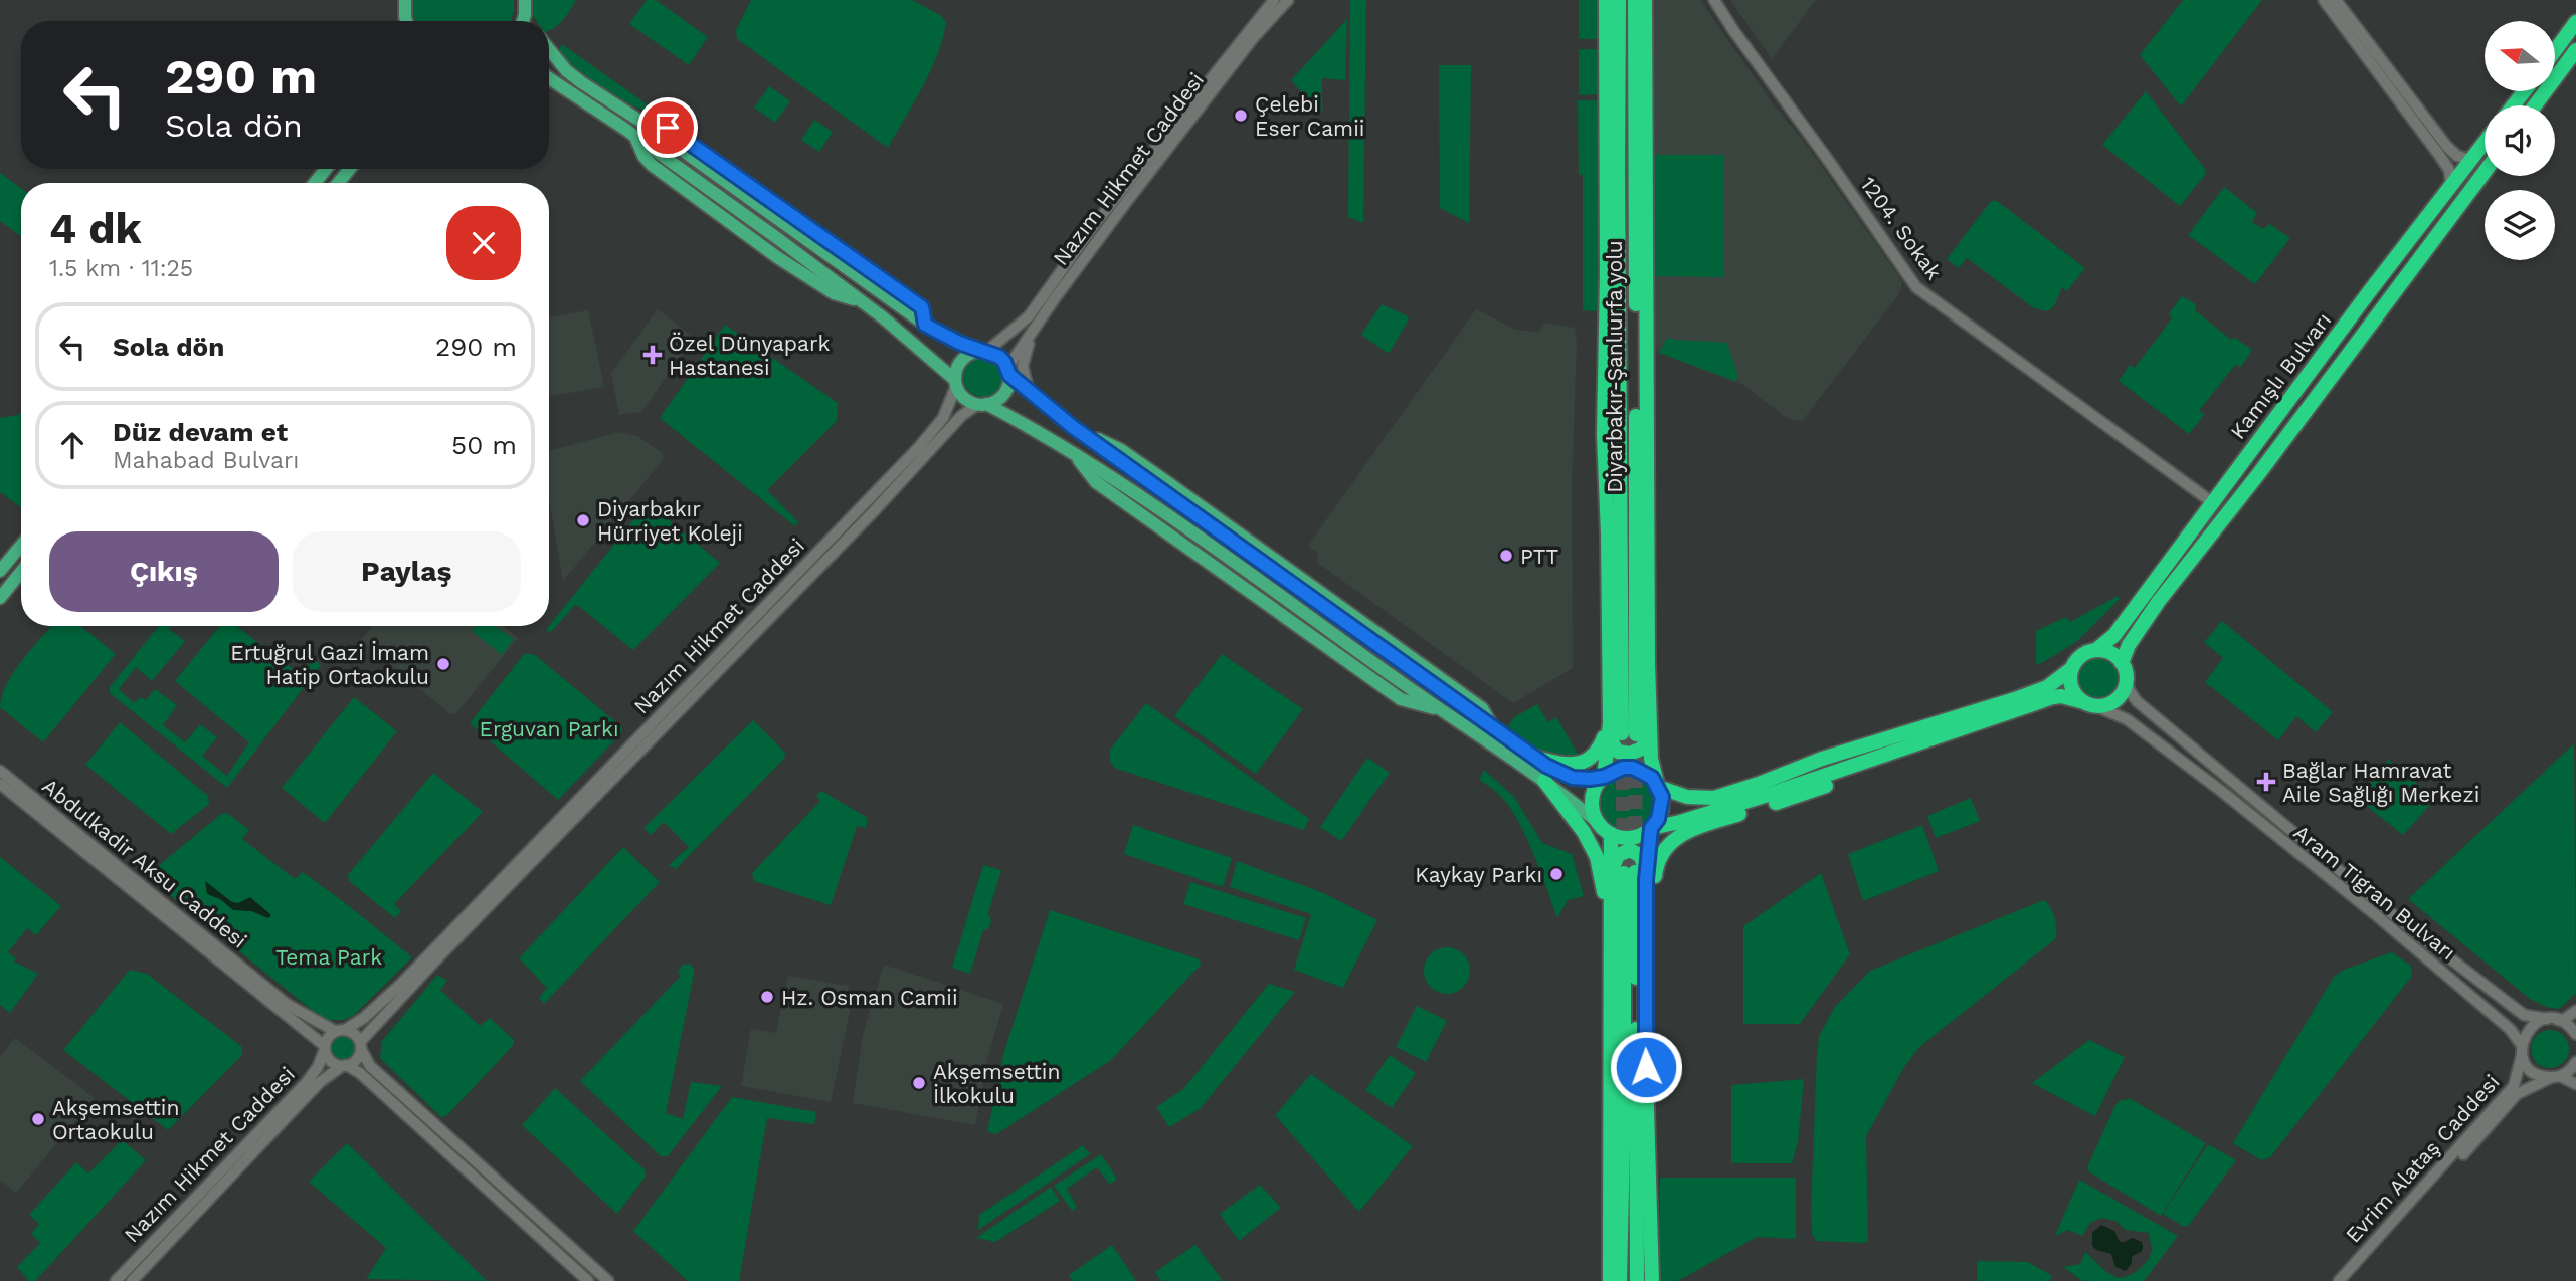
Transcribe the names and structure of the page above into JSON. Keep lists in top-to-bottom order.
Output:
{
  "streets": {
    "highway": ["Diyarbakır-Şanlıurfa yolu", "Kamışlı Bulvarı"],
    "main road": [
      "Nazım Hikmet Caddesi",
      "1204. Sokak",
      "Abdulkadir Aksu Caddesi",
      "Aram Tigran Bulvarı",
      "Evrim Alataş Caddesi"
    ]
  },
  "crossings": [
    ["Nazım Hikmet Caddesi", "Abdulkadir Aksu Caddesi"],
    ["1204. Sokak", "Kamışlı Bulvarı"],
    ["Kamışlı Bulvarı", "Aram Tigran Bulvarı"],
    ["Aram Tigran Bulvarı", "Evrim Alataş Caddesi"]
  ],
  "parks": ["Erguvan Parkı", "Tema Park"],
  "places": {
    "other": [
      "Çelebi Eser Camii",
      "Diyarbakır Hürriyet Koleji",
      "PTT",
      "Ertuğrul Gazi İmam Hatip Ortaokulu",
      "Kaykay Parkı",
      "Hz. Osman Camii",
      "Akşemsettin İlkokulu",
      "Akşemsettin Ortaokulu"
    ],
    "health": ["Özel Dünyapark Hastanesi", "Bağlar Hamravat Aile Sağlığı Merkezi"]
  },
  "north": "left",
  "page": {
    "turn": ["290 m", "Sola dön"],
    "heading": ["4 dk", "1.5 km · 11:25"],
    "list": [
      {
        "name": "Sola dön",
        "value": "290 m"
      },
      {
        "name": "Düz devam et",
        "note": "Mahabad Bulvarı",
        "value": "50 m"
      }
    ],
    "buttons": ["Çıkış", "Paylaş"]
  }
}
